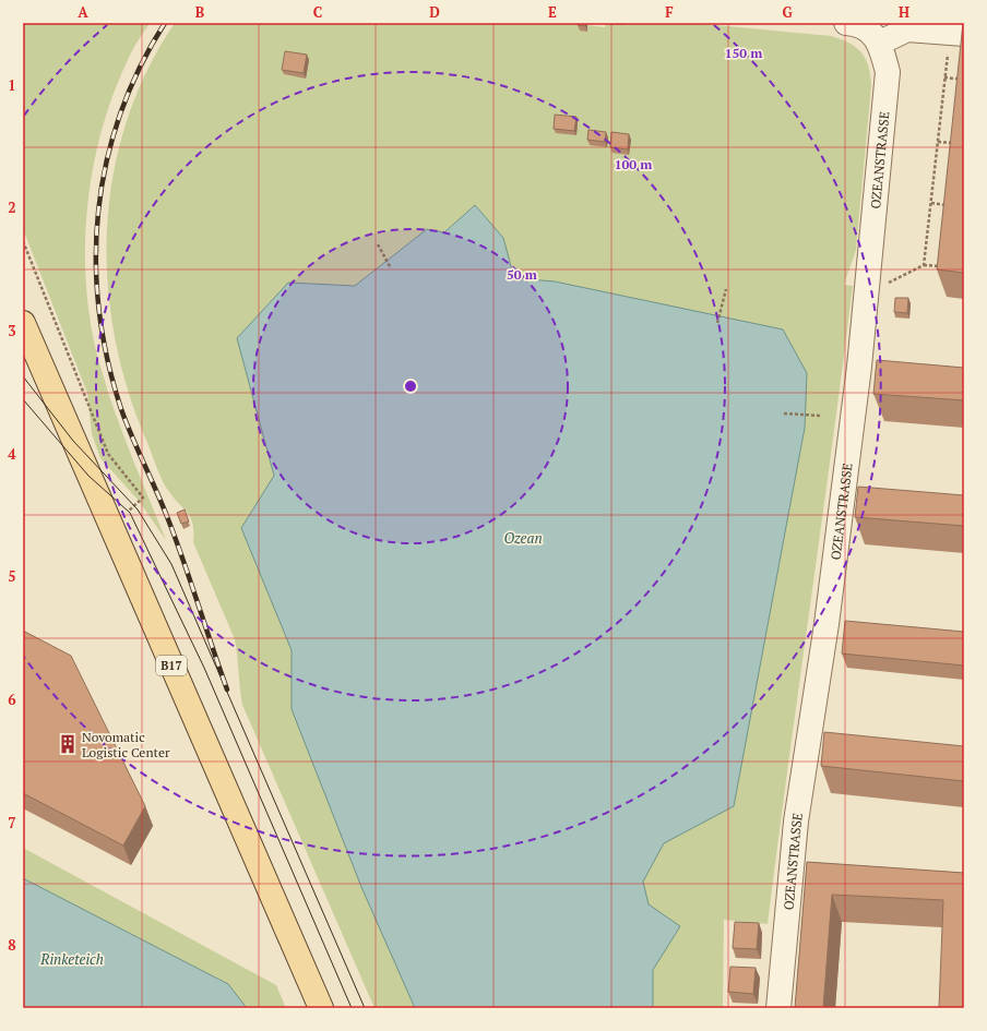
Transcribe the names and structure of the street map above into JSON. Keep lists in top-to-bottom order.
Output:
{
  "streets": {
    "main road": ["B17"],
    "street": ["OZEANSTRASSE"]
  },
  "water": ["Ozean", "Rinketeich"],
  "places": {
    "building": ["Novomatic Logistic Center"]
  },
  "grid": {
    "columns": [
      "A",
      "B",
      "C",
      "D",
      "E",
      "F",
      "G",
      "H"
    ],
    "rows": [
      "1",
      "2",
      "3",
      "4",
      "5",
      "6",
      "7",
      "8"
    ]
  },
  "rings": ["150 m", "100 m", "50 m"]
}
